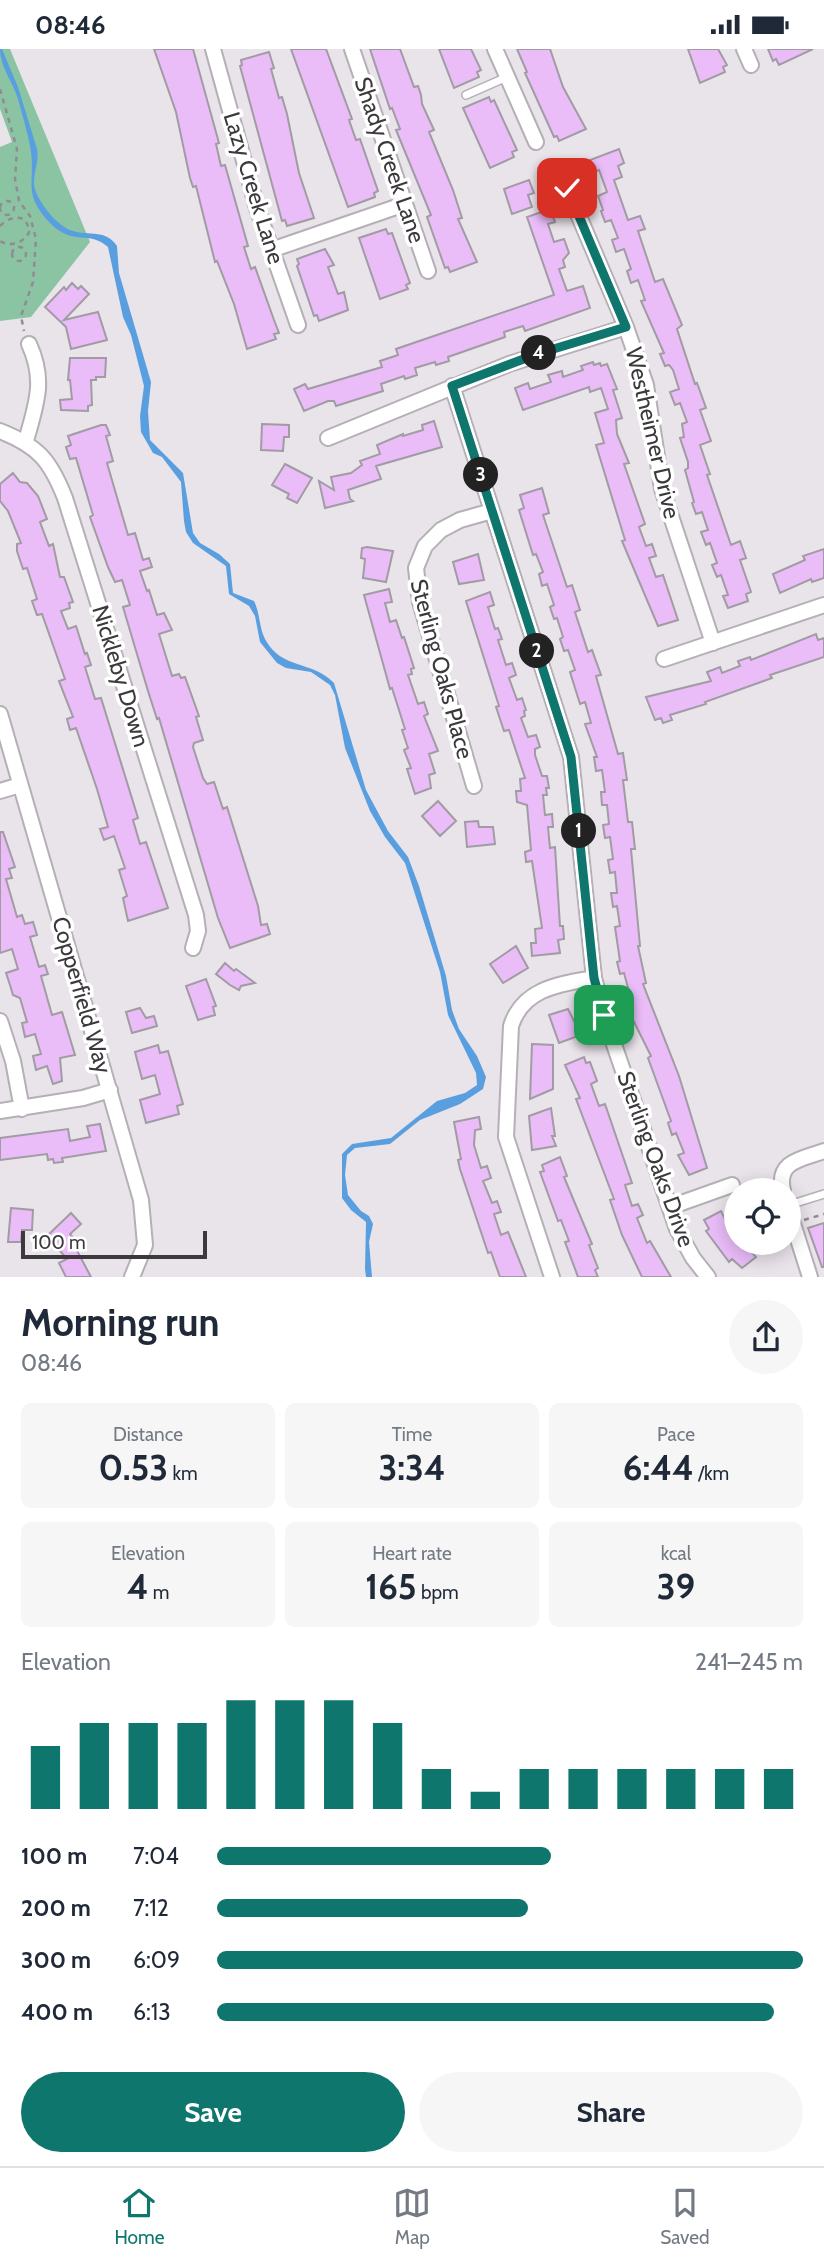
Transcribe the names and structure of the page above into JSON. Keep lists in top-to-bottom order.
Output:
{
  "streets": {
    "street": [
      "Shady Creek Lane",
      "Lazy Creek Lane",
      "Westheimer Drive",
      "Sterling Oaks Place",
      "Nickleby Down",
      "Copperfield Way",
      "Sterling Oaks Drive"
    ]
  },
  "crossings": [
    ["Sterling Oaks Place", "Sterling Oaks Drive"]
  ],
  "scale_bar": "100 m",
  "page": {
    "status": "08:46",
    "pins": [
      "4",
      "3",
      "2",
      "1"
    ],
    "scale": "100 m",
    "heading": ["Morning run", "08:46"],
    "stats": [
      ["Distance", "0.53 km"],
      ["Time", "3:34"],
      ["Pace", "6:44 /km"],
      ["Elevation", "4 m"],
      ["Heart rate", "165 bpm"],
      ["kcal", "39"]
    ],
    "chart": ["Elevation", "241–245 m"],
    "list": [
      {
        "name": "100 m",
        "note": "7:04"
      },
      {
        "name": "200 m",
        "note": "7:12"
      },
      {
        "name": "300 m",
        "note": "6:09"
      },
      {
        "name": "400 m",
        "note": "6:13"
      }
    ],
    "buttons": ["Save", "Share"],
    "tabs": ["Home", "Map", "Saved"]
  }
}
